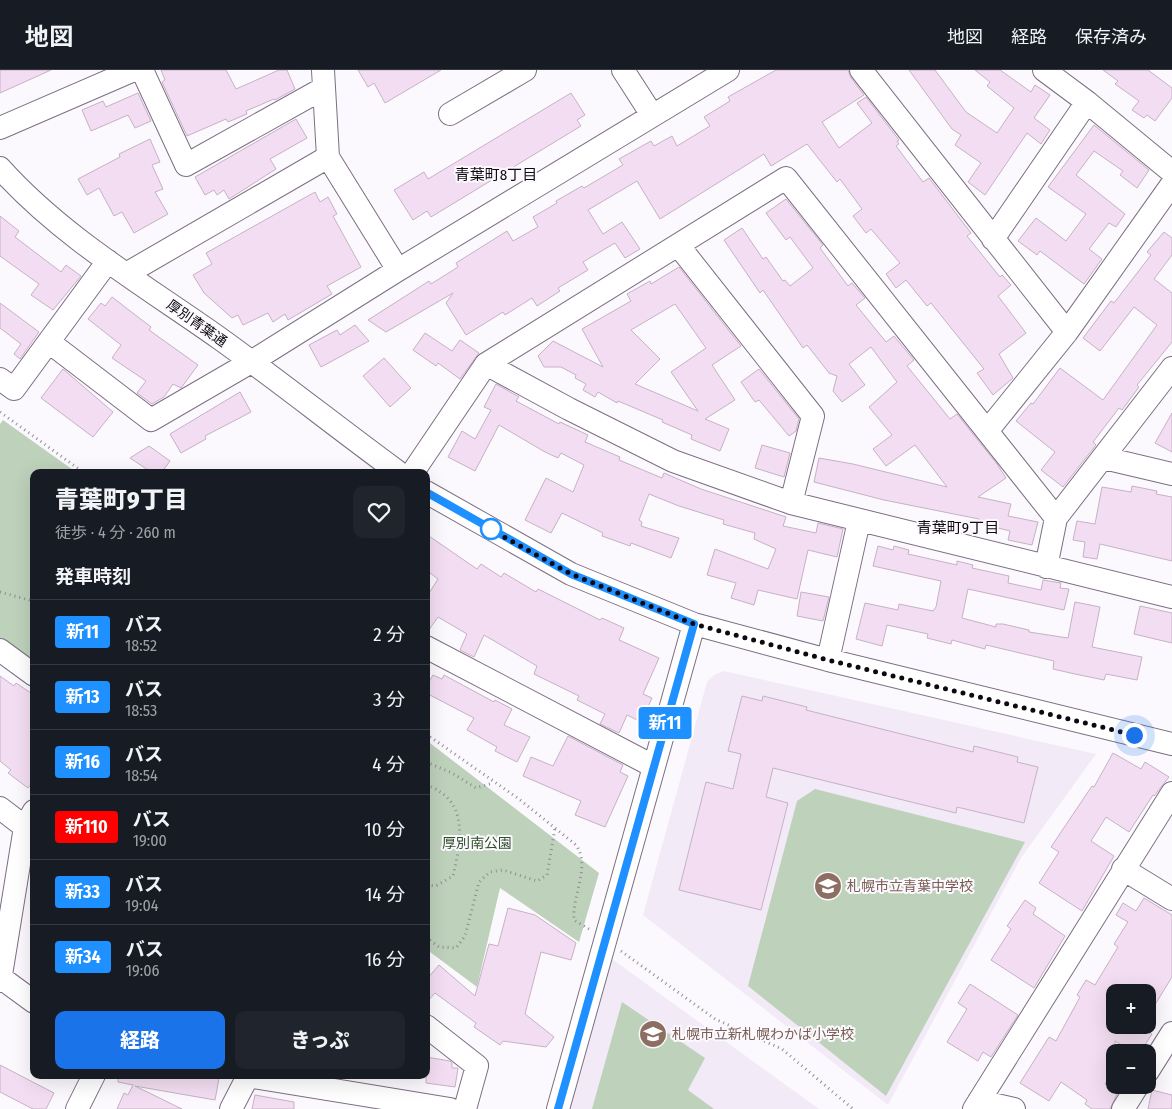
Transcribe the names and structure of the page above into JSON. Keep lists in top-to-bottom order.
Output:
{
  "streets": {
    "street": ["厚別青葉通"]
  },
  "districts": ["青葉町8丁目", "青葉町9丁目"],
  "parks": ["厚別南公園"],
  "places": {
    "school or university": ["札幌市立青葉中学校", "札幌市立新札幌わかば小学校"]
  },
  "lines": ["bus line 新11"],
  "page": {
    "header": "地図",
    "nav": ["地図", "経路", "保存済み"],
    "on_map": "新11",
    "heading": [
      ["青葉町9丁目", "徒歩 · 4 分 · 260 m"],
      "発車時刻"
    ],
    "list": [
      {
        "mark": "新11",
        "name": "バス",
        "note": "18:52",
        "value": "2 分"
      },
      {
        "mark": "新13",
        "name": "バス",
        "note": "18:53",
        "value": "3 分"
      },
      {
        "mark": "新16",
        "name": "バス",
        "note": "18:54",
        "value": "4 分"
      },
      {
        "mark": "新110",
        "name": "バス",
        "note": "19:00",
        "value": "10 分"
      },
      {
        "mark": "新33",
        "name": "バス",
        "note": "19:04",
        "value": "14 分"
      },
      {
        "mark": "新34",
        "name": "バス",
        "note": "19:06",
        "value": "16 分"
      }
    ],
    "map_buttons": ["+", "−"],
    "buttons": ["経路", "きっぷ"]
  }
}
